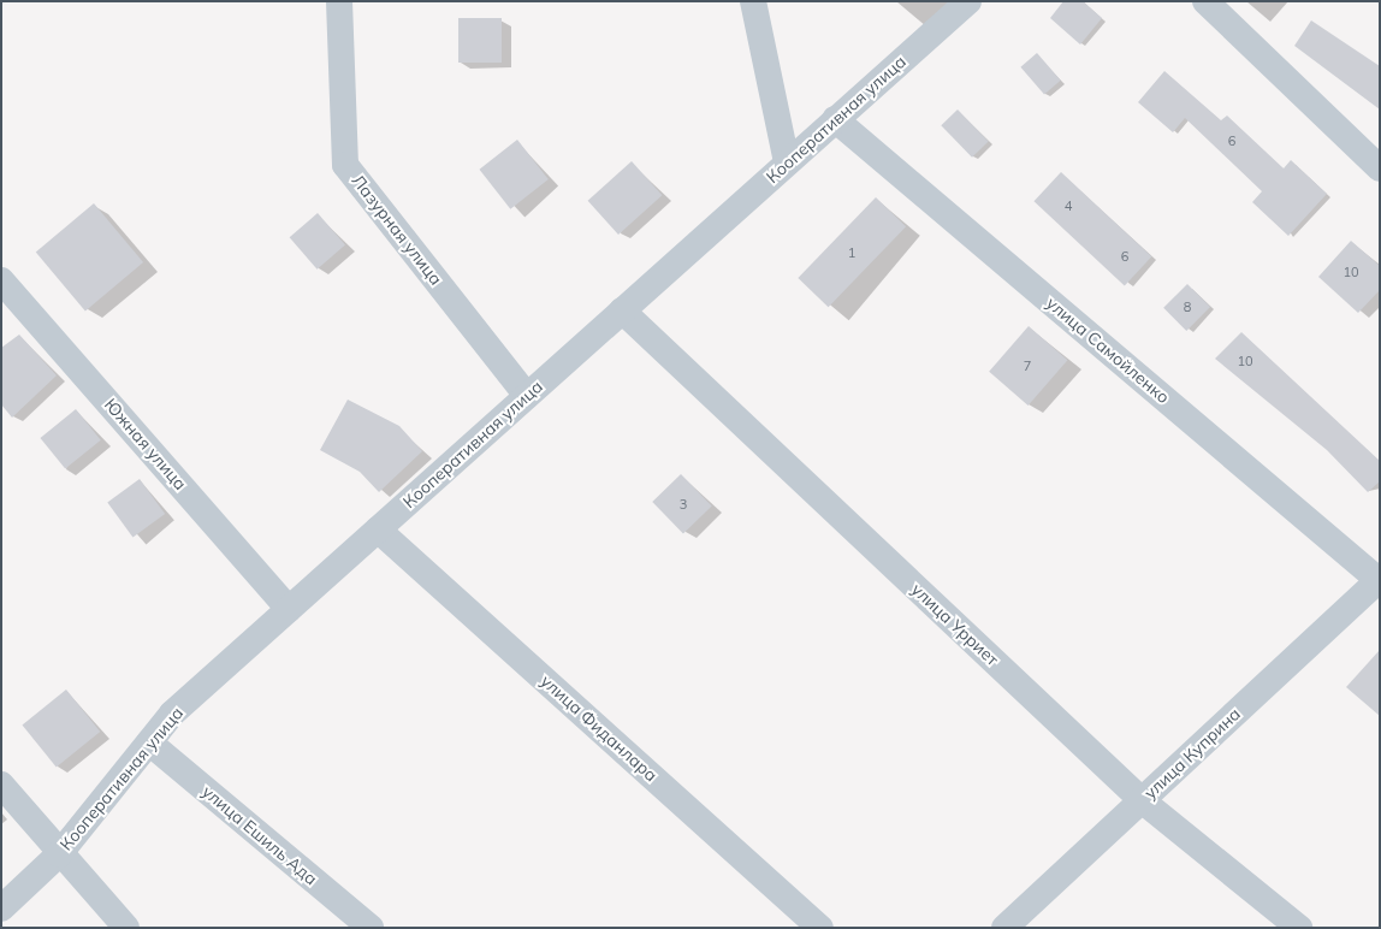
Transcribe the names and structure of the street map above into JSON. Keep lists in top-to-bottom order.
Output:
{
  "streets": {
    "street": [
      "Кооперативная улица",
      "Лазурная улица",
      "улица Самойленко",
      "Южная улица",
      "улица Урриет",
      "улица Фиданлара",
      "улица Куприна",
      "улица Ешиль Ада"
    ]
  },
  "crossings": [
    ["Кооперативная улица", "Лазурная улица"],
    ["Кооперативная улица", "улица Самойленко"],
    ["Кооперативная улица", "Южная улица"],
    ["Кооперативная улица", "улица Урриет"],
    ["Кооперативная улица", "улица Фиданлара"],
    ["Кооперативная улица", "улица Ешиль Ада"],
    ["улица Самойленко", "улица Куприна"],
    ["улица Урриет", "улица Куприна"]
  ],
  "house_numbers": [
    "6",
    "4",
    "1",
    "6",
    "10",
    "8",
    "10",
    "7",
    "3"
  ]
}
